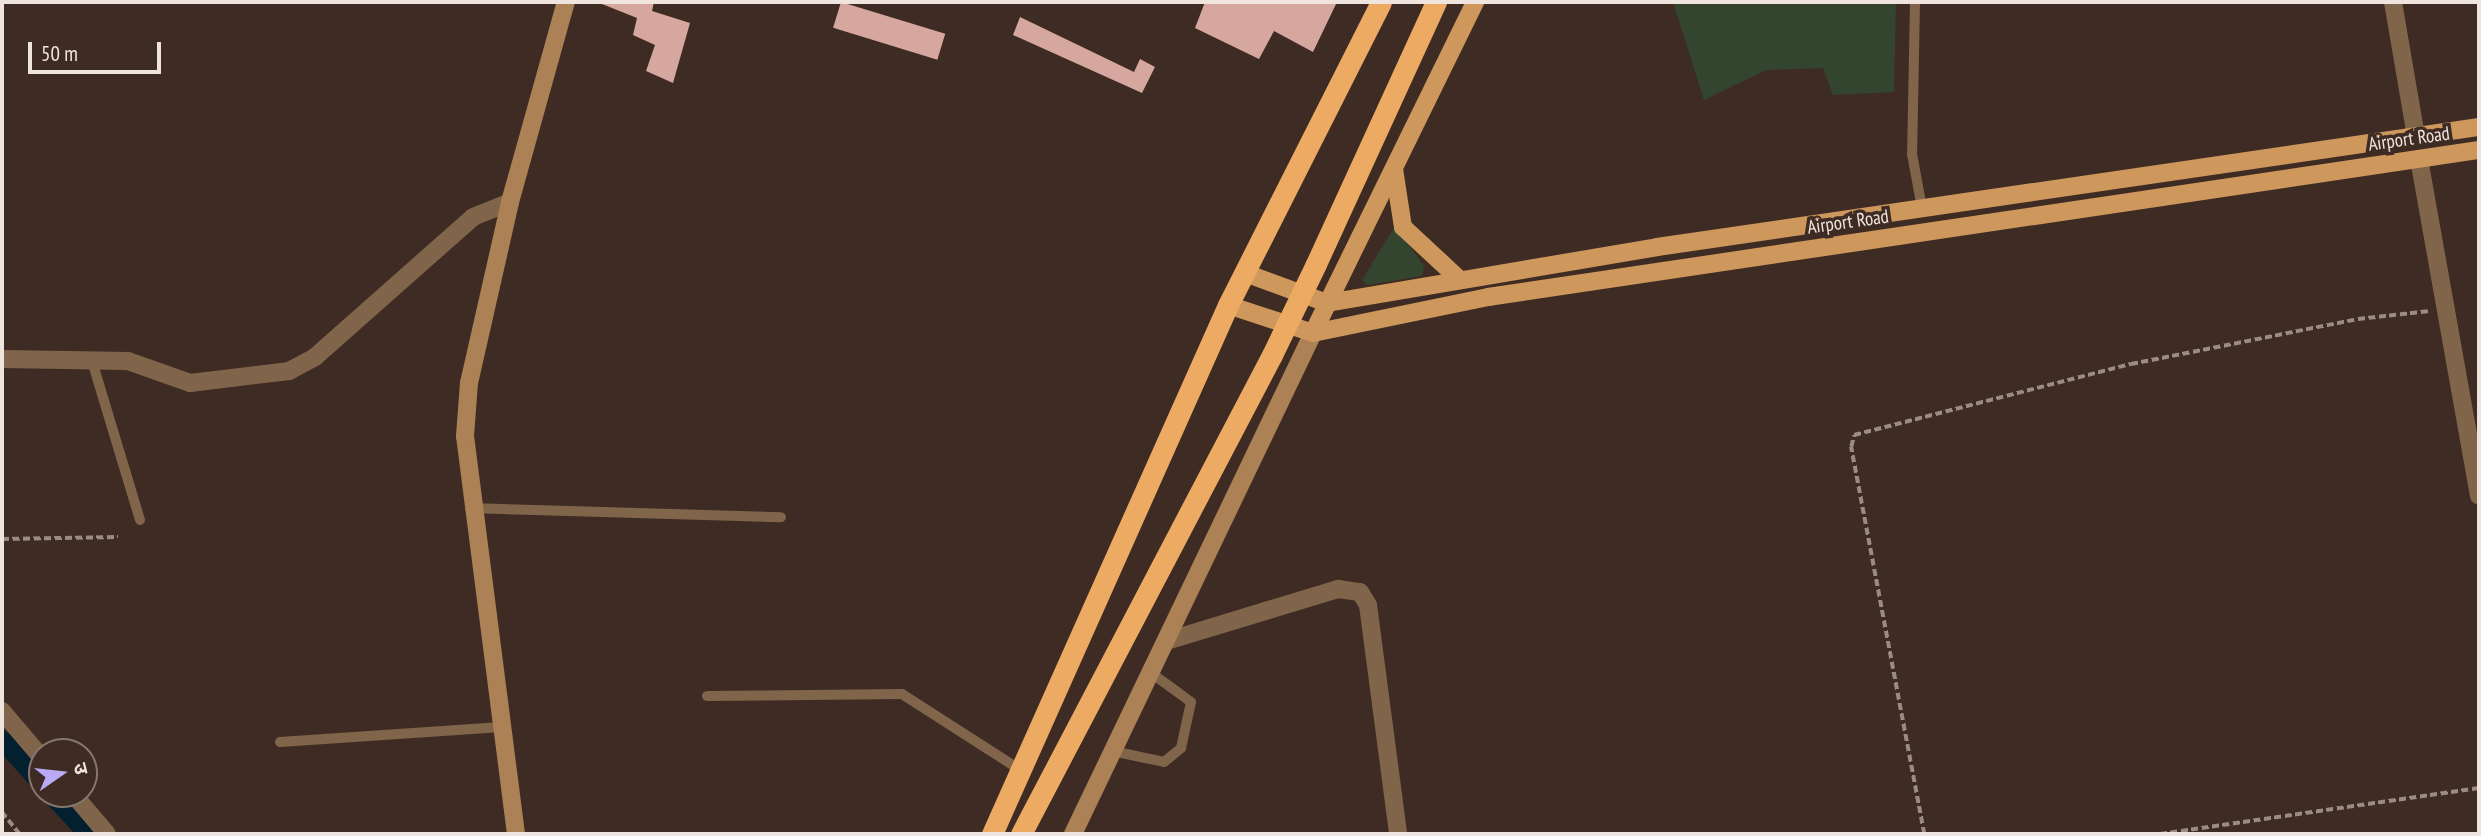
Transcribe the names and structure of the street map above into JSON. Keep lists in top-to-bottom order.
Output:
{
  "streets": {
    "main road": ["Airport Road"]
  },
  "scale_bar": "50 m",
  "north": "right"
}
